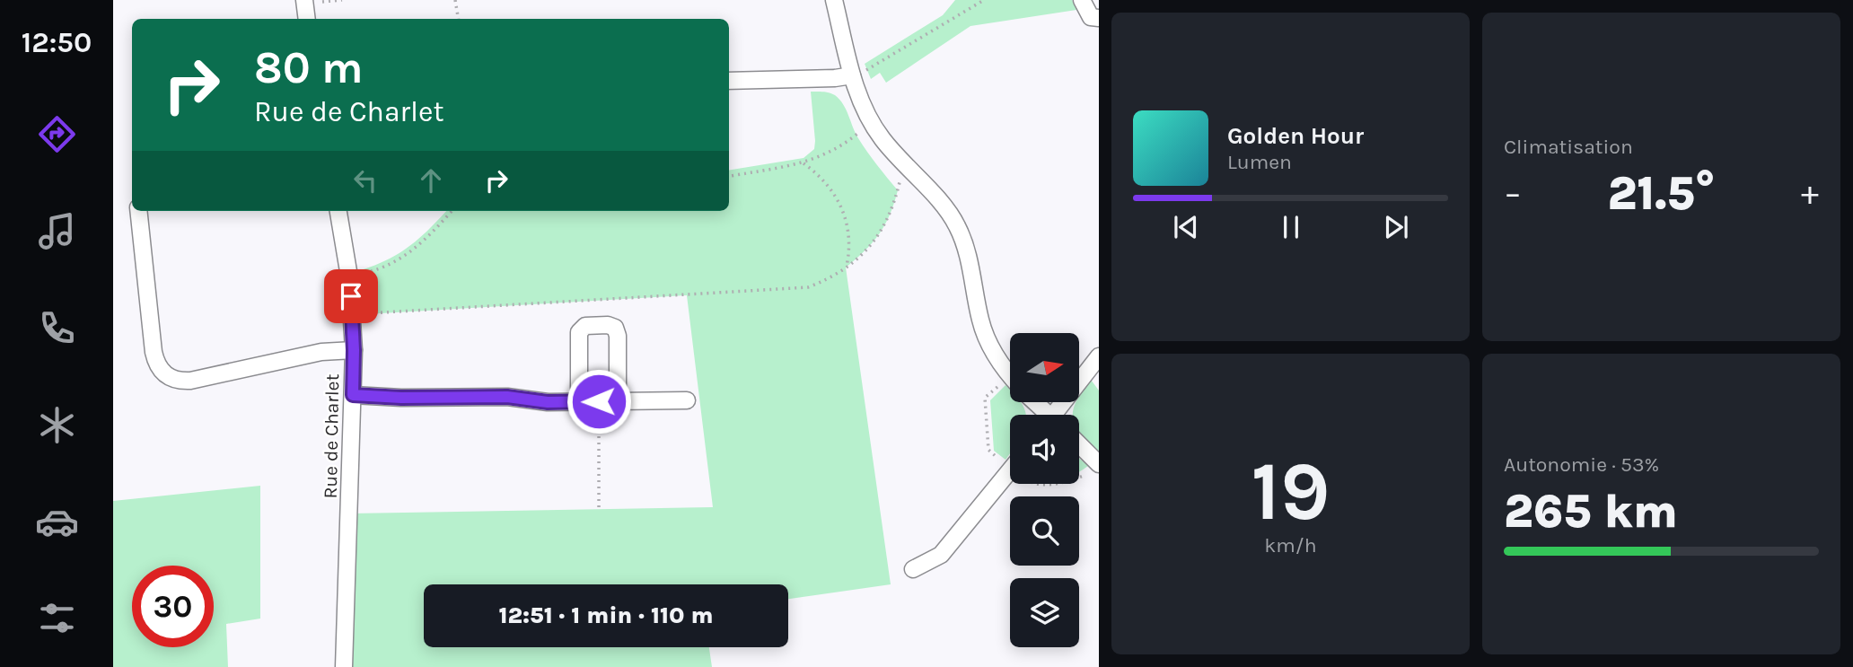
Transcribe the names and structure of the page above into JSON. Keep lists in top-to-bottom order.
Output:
{
  "streets": {
    "street": ["Rue de Charlet"]
  },
  "north": "right",
  "page": {
    "tabs": "12:50",
    "tile": [
      "Climatisation",
      ["19", "km/h"],
      ["Autonomie · 53%", "265 km"]
    ],
    "turn": ["80 m", "Rue de Charlet"],
    "song": ["Golden Hour", "Lumen"],
    "heat": ["−", "21.5°", "+"],
    "limit": "30",
    "trip": "12:51 · 1 min · 110 m"
  }
}
